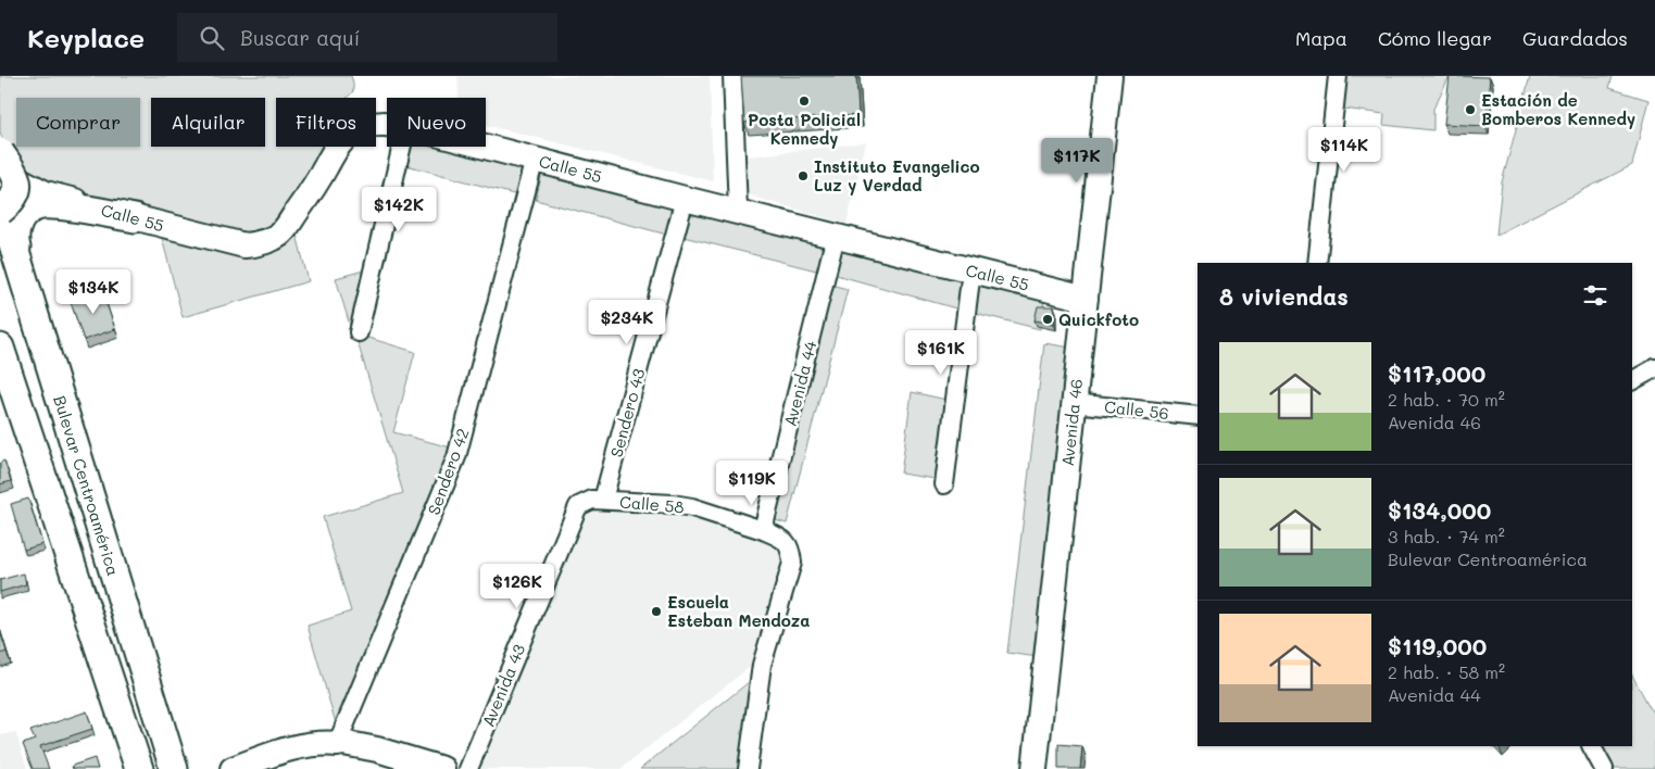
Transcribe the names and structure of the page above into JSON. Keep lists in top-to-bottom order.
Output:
{
  "streets": {
    "main road": ["Bulevar Centroamérica"],
    "street": [
      "Calle 55",
      "Avenida 44",
      "Calle 56",
      "Sendero 43",
      "Avenida 46",
      "Sendero 42",
      "Calle 58",
      "Avenida 43"
    ]
  },
  "crossings": [
    ["Calle 55", "Avenida 44"],
    ["Calle 55", "Sendero 43"],
    ["Calle 55", "Avenida 46"],
    ["Calle 55", "Sendero 42"],
    ["Calle 55", "Bulevar Centroamérica"],
    ["Avenida 44", "Calle 58"],
    ["Calle 56", "Avenida 46"],
    ["Sendero 43", "Calle 58"],
    ["Sendero 43", "Avenida 43"],
    ["Calle 58", "Avenida 43"]
  ],
  "places": [
    "Posta Policial Kennedy",
    "Estación de Bomberos Kennedy",
    "Instituto Evangelico Luz y Verdad",
    "Quickfoto",
    "Escuela Esteban Mendoza"
  ],
  "page": {
    "header": "Keyplace",
    "search": "Buscar aquí",
    "nav": ["Mapa", "Cómo llegar", "Guardados"],
    "chip": [
      "Comprar",
      "Alquilar",
      "Filtros",
      "Nuevo"
    ],
    "price": [
      "$114K",
      "$117K",
      "$142K",
      "$134K",
      "$234K",
      "$161K",
      "$119K",
      "$126K"
    ],
    "heading": "8 viviendas",
    "list": [
      {
        "name": "$117,000",
        "note": "2 hab. · 70 m² · Avenida 46"
      },
      {
        "name": "$134,000",
        "note": "3 hab. · 74 m² · Bulevar Centroamérica"
      },
      {
        "name": "$119,000",
        "note": "2 hab. · 58 m² · Avenida 44"
      }
    ]
  }
}
